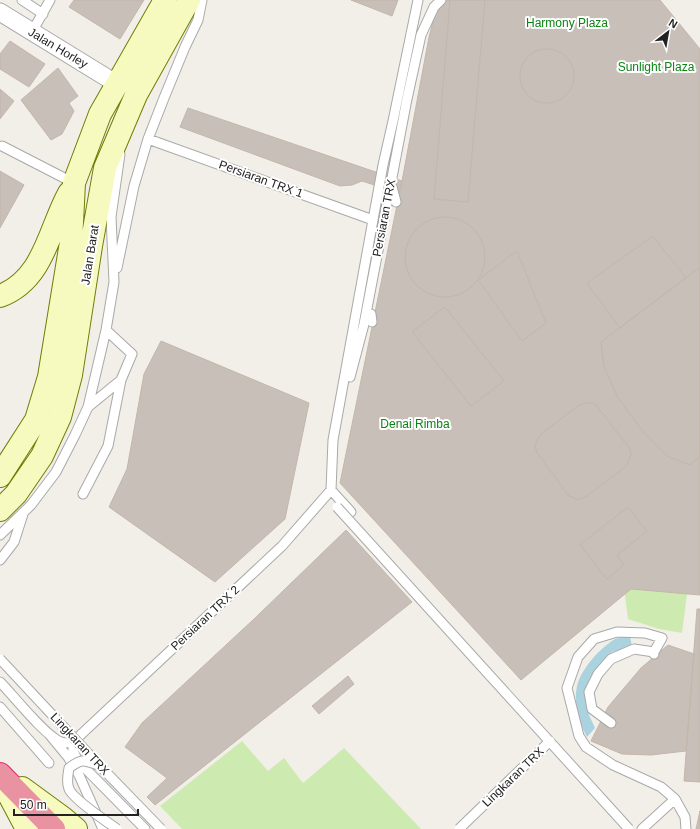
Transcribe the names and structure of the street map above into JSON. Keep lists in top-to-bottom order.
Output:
{
  "streets": {
    "street": ["Jalan Horley", "Jalan Barat"],
    "lane": [
      "Persiaran TRX 1",
      "Persiaran TRX",
      "Persiaran TRX 2",
      "Lingkaran TRX"
    ]
  },
  "crossings": [
    ["Jalan Horley", "Jalan Barat"],
    ["Persiaran TRX 1", "Persiaran TRX"],
    ["Persiaran TRX", "Persiaran TRX 2"]
  ],
  "parks": ["Harmony Plaza", "Sunlight Plaza", "Denai Rimba"],
  "scale_bar": "50 m",
  "north": "top right"
}
